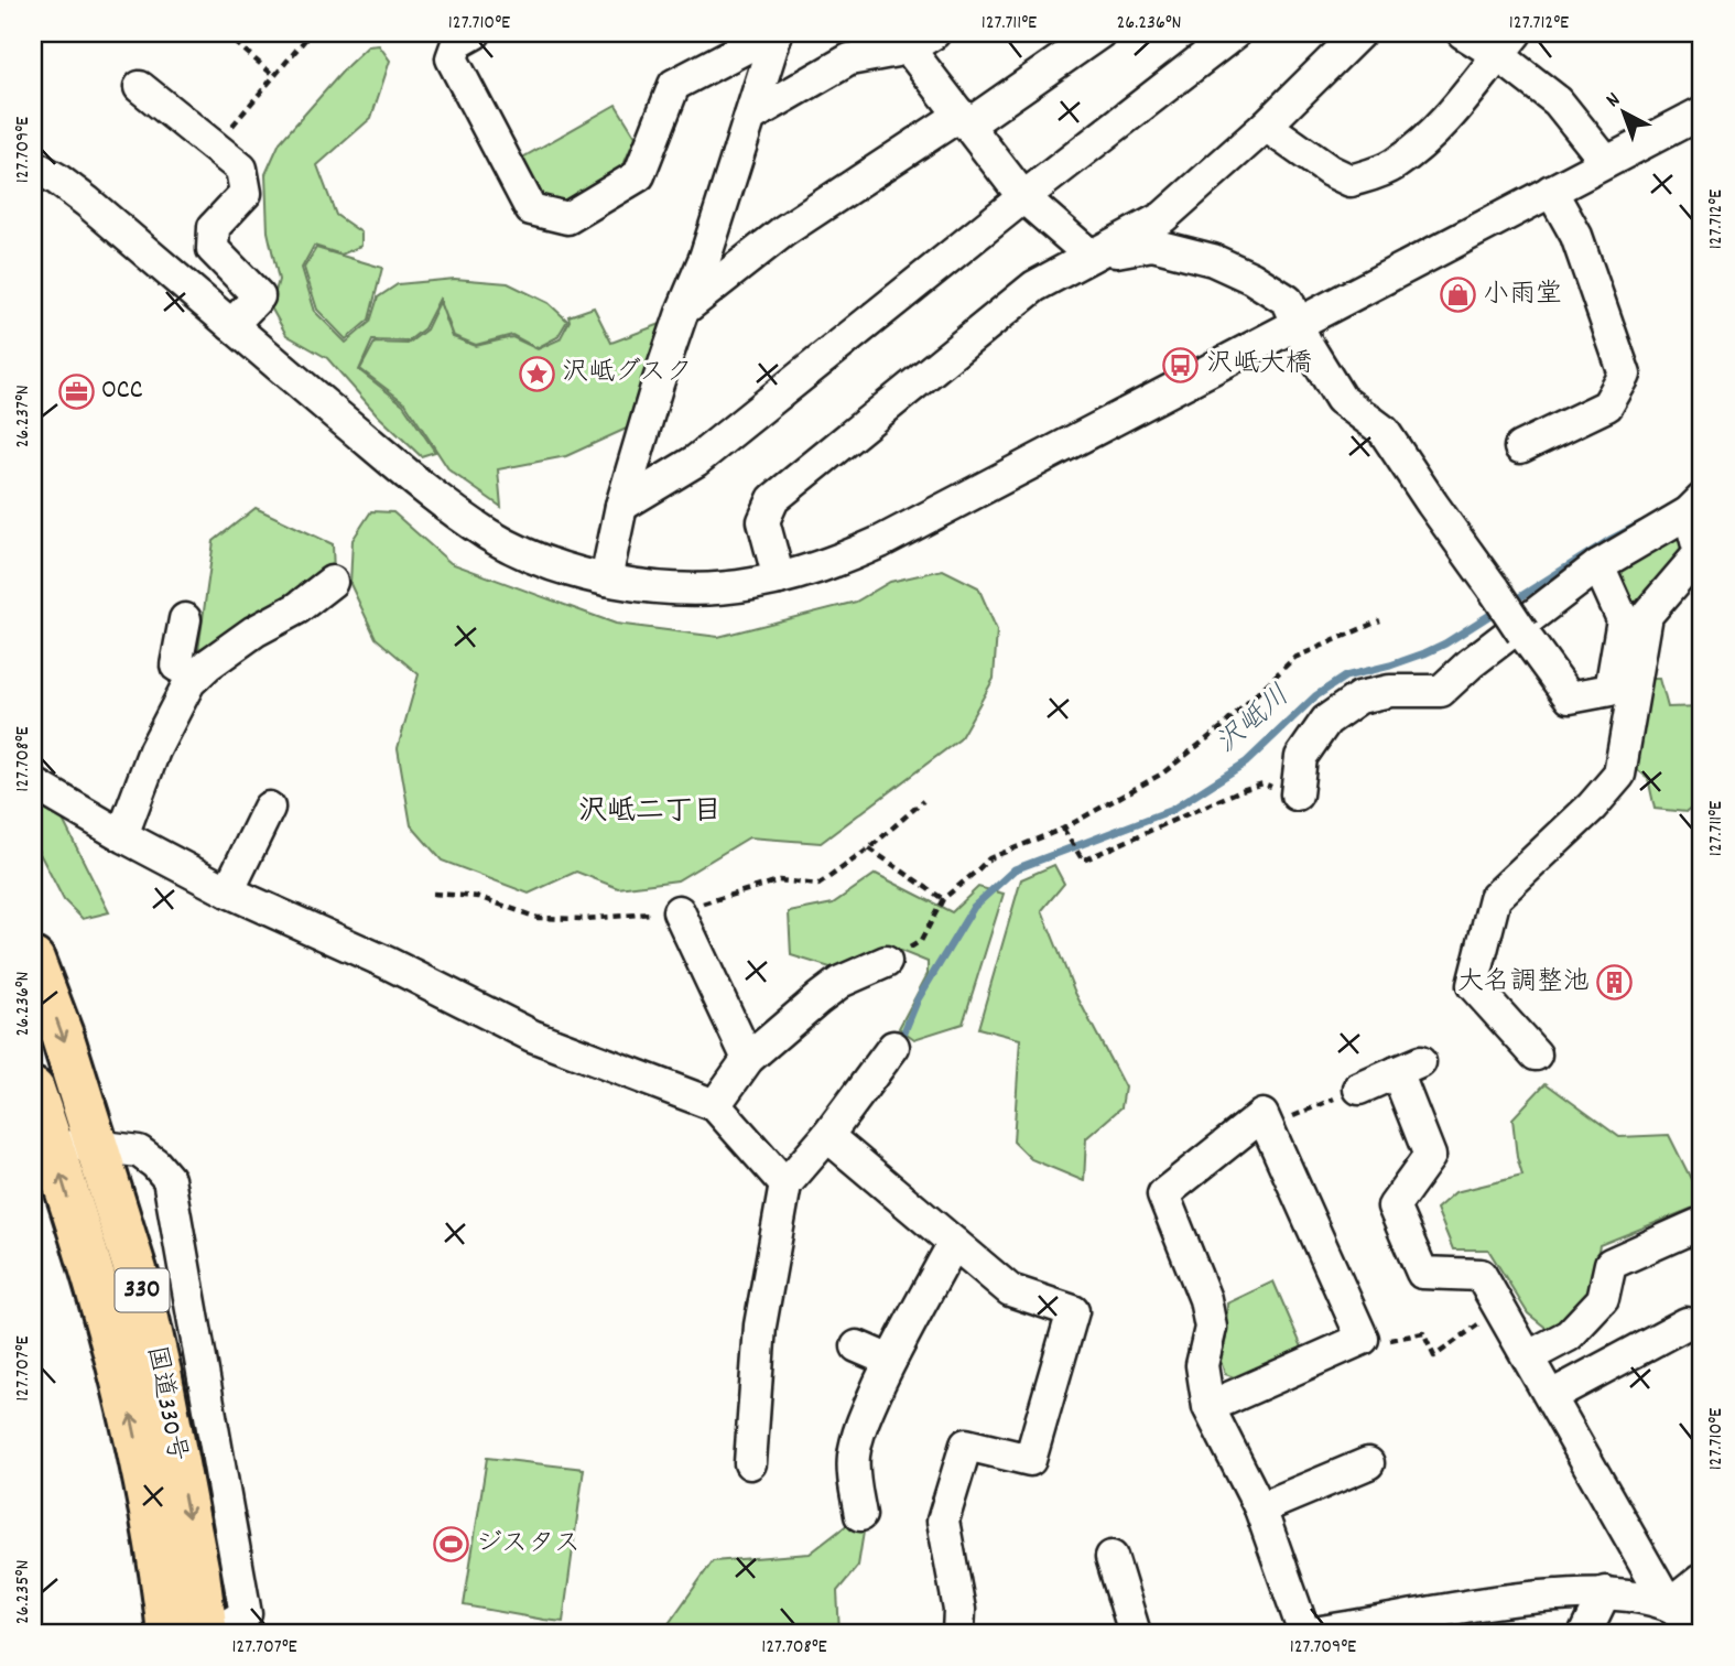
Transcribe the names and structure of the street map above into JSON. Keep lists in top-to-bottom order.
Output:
{
  "streets": {
    "highway": ["330", "国道330号"]
  },
  "districts": ["沢岻二丁目"],
  "water": ["沢岻川"],
  "places": {
    "shop": ["小雨堂"],
    "bus stop": ["沢岻大橋"],
    "place": ["沢岻グスク"],
    "office": ["OCC"],
    "building": ["大名調整池"],
    "sports": ["ジスタス"]
  },
  "north": "top left",
  "coordinates": [
    "127.710°E",
    "127.711°E",
    "26.236°N",
    "127.712°E",
    "127.709°E",
    "26.237°N",
    "127.708°E",
    "127.707°E",
    "26.235°N"
  ]
}
